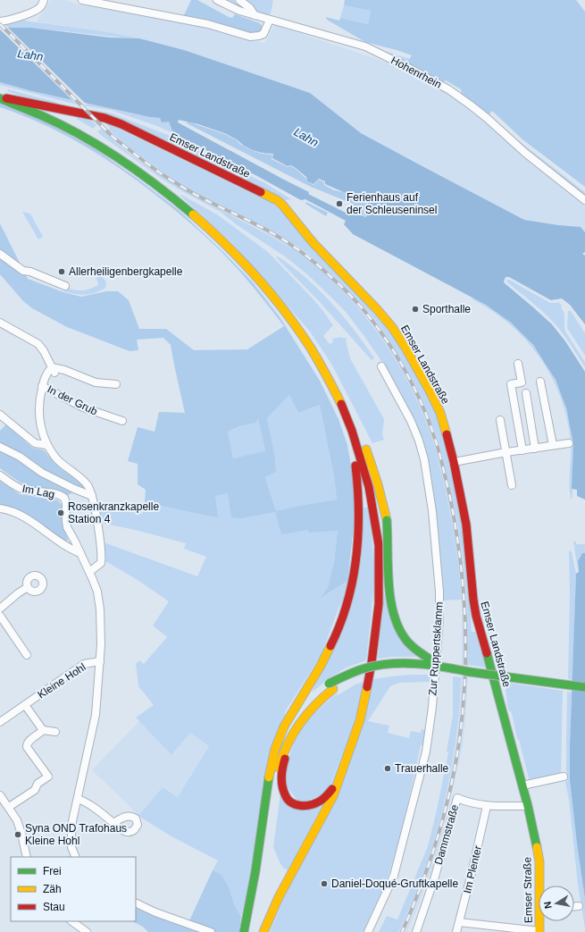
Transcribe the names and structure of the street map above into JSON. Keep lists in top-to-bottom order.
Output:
{
  "streets": {
    "main road": ["Emser Landstraße", "Emser Straße"],
    "street": [
      "Hohenrhein",
      "In der Grub",
      "Im Lag",
      "Zur Ruppertsklamm",
      "Kleine Hohl",
      "Dammstraße",
      "Im Plenter"
    ]
  },
  "crossings": [
    ["Emser Landstraße", "Emser Straße"],
    ["Im Lag", "Kleine Hohl"],
    ["Dammstraße", "Im Plenter"]
  ],
  "water": ["Lahn"],
  "places": [
    "Ferienhaus auf der Schleuseninsel",
    "Allerheiligenbergkapelle",
    "Sporthalle",
    "Rosenkranzkapelle Station 4",
    "Trauerhalle",
    "Syna OND Trafohaus Kleine Hohl",
    "Daniel-Doqué-Gruftkapelle"
  ],
  "legend": ["Frei", "Zäh", "Stau"],
  "north": "left"
}
